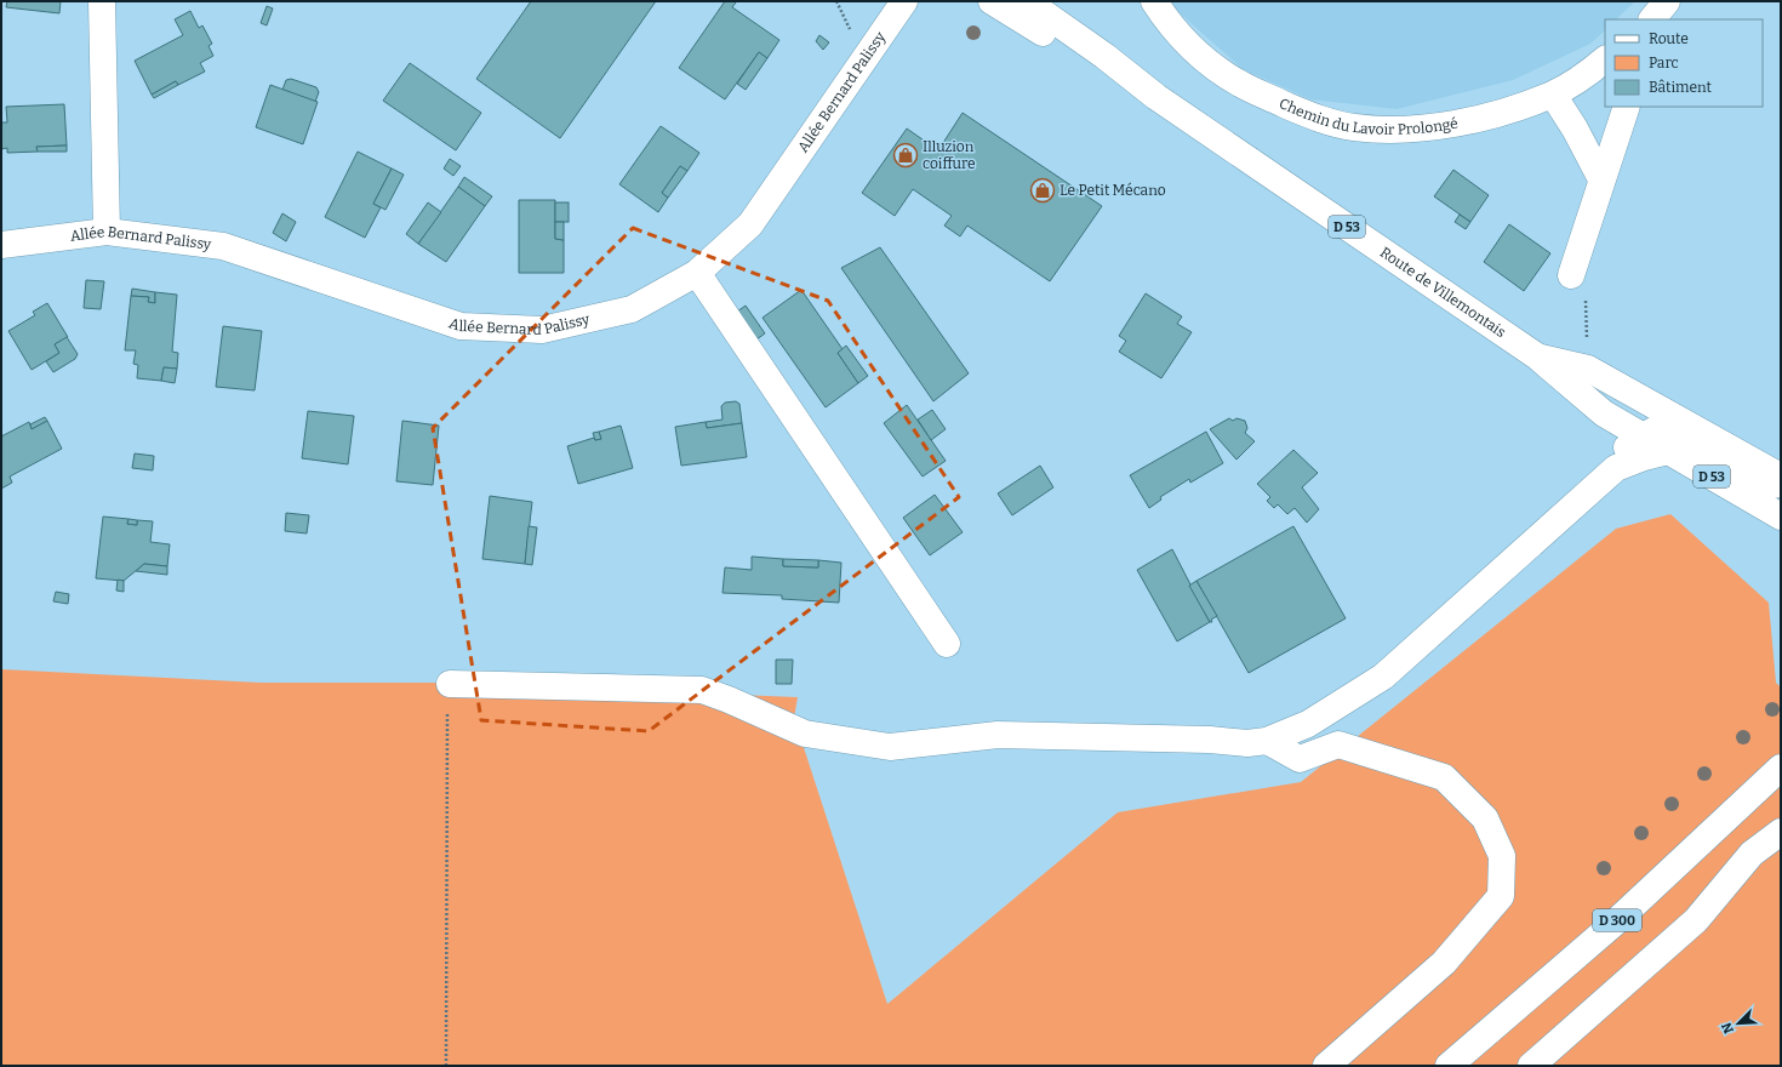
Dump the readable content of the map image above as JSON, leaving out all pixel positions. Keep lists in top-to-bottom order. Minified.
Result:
{"streets":{"street":["Allée Bernard Palissy","Chemin du Lavoir Prolongé","D 53","Route de Villemontais","D 300"]},"crossings":[["D 53","Route de Villemontais"]],"places":{"shop":["Illuzion coiffure","Le Petit Mécano"]},"legend":["Route","Parc","Bâtiment"],"north":"bottom left"}
